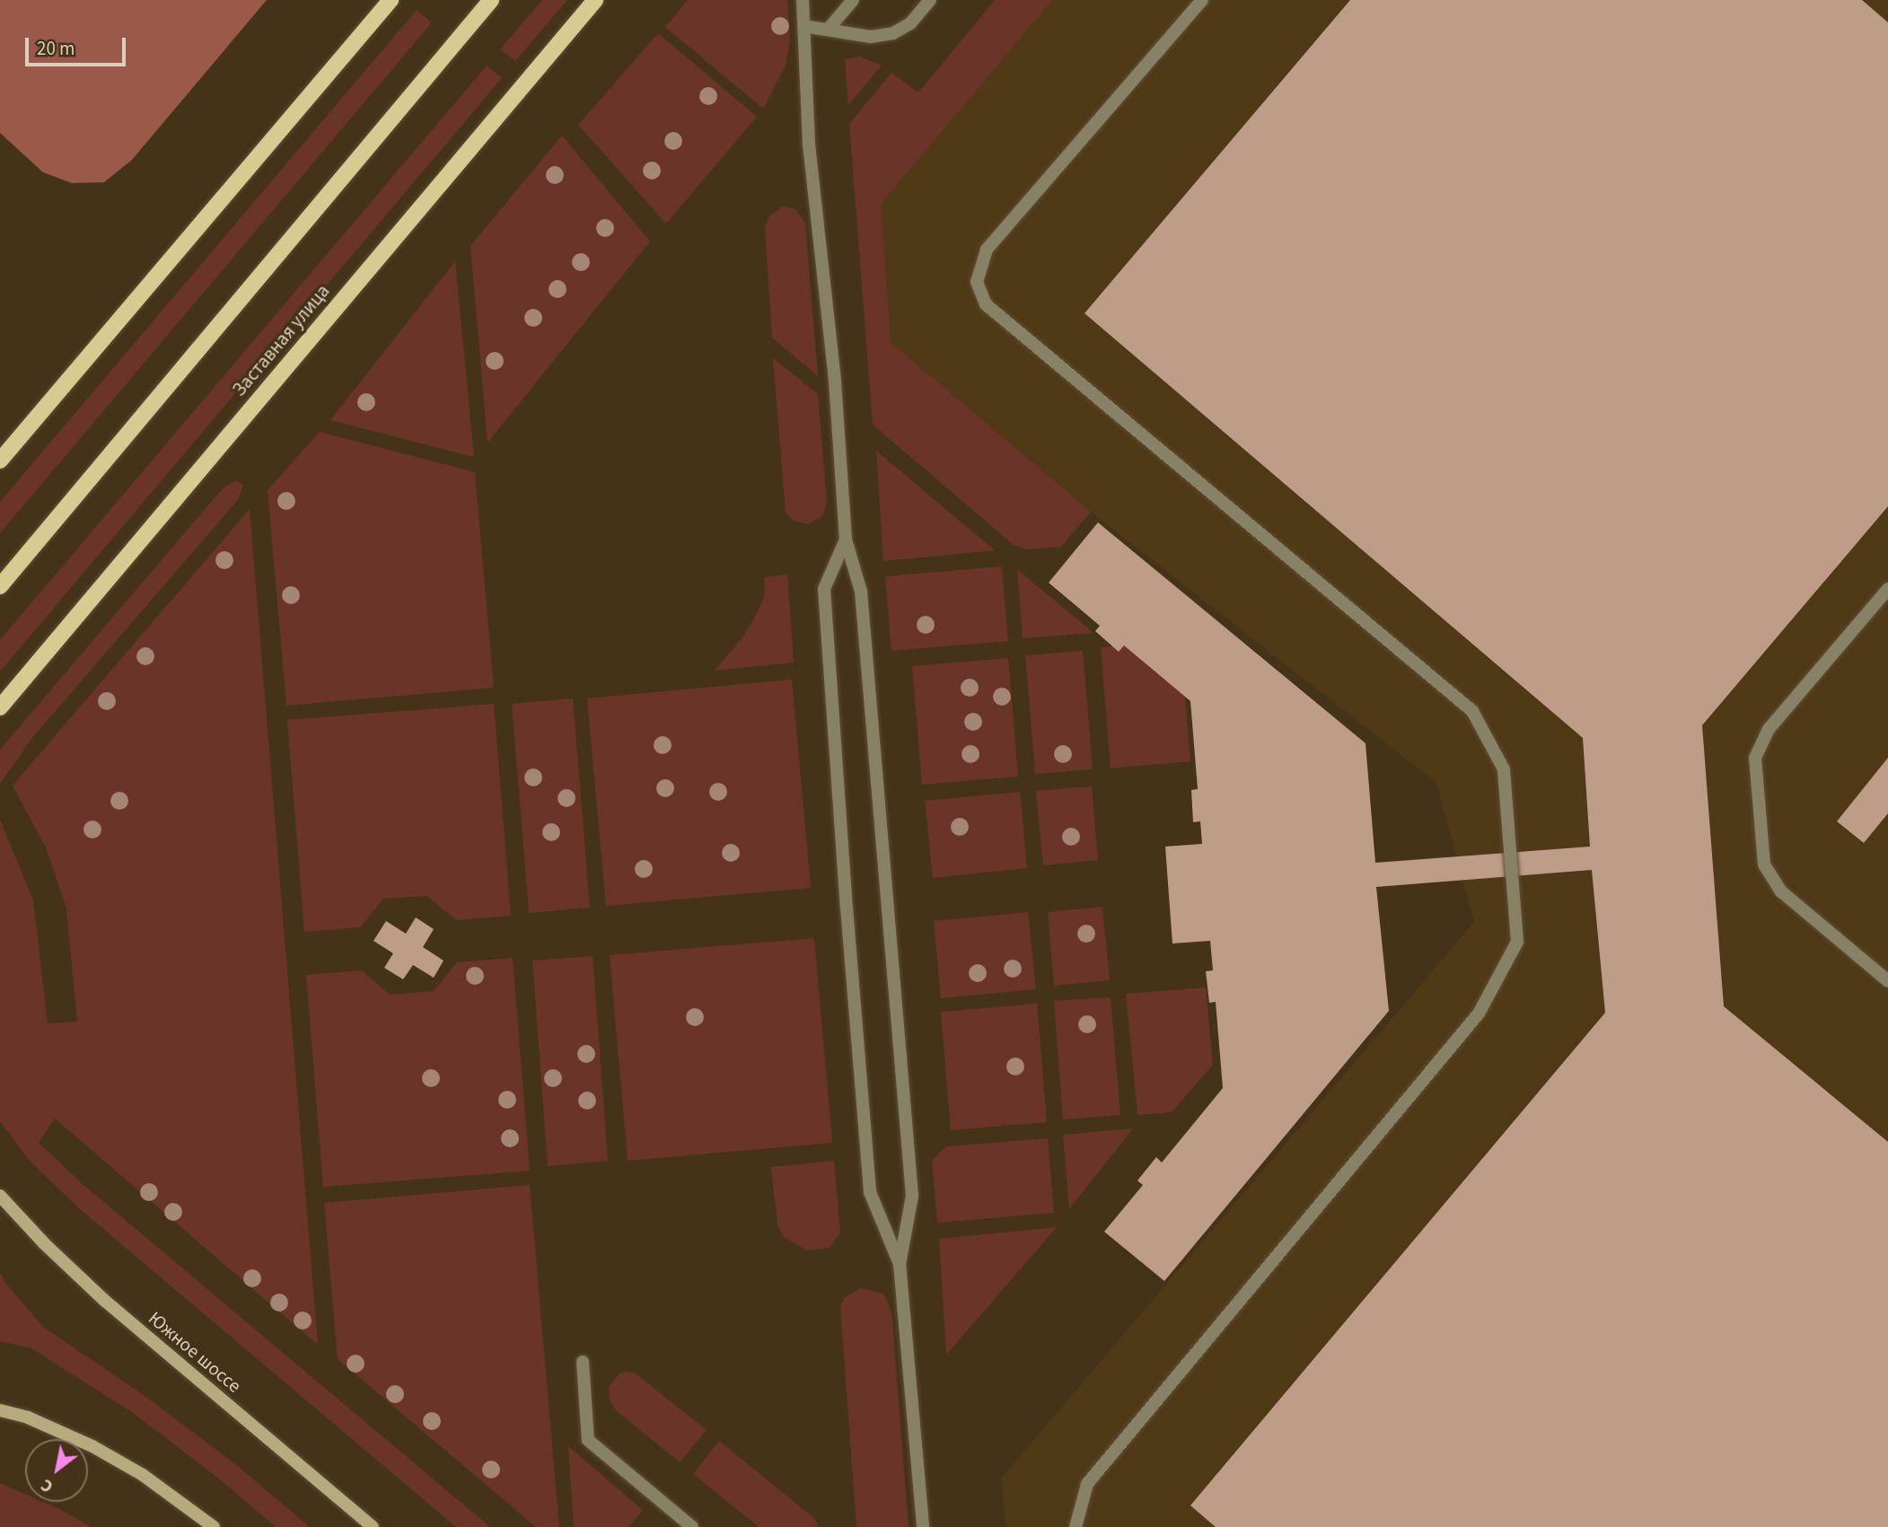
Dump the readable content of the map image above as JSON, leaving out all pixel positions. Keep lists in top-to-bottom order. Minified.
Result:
{"streets":{"main road":["Заставная улица","Южное шоссе"]},"scale_bar":"20 m","north":"bottom left"}
